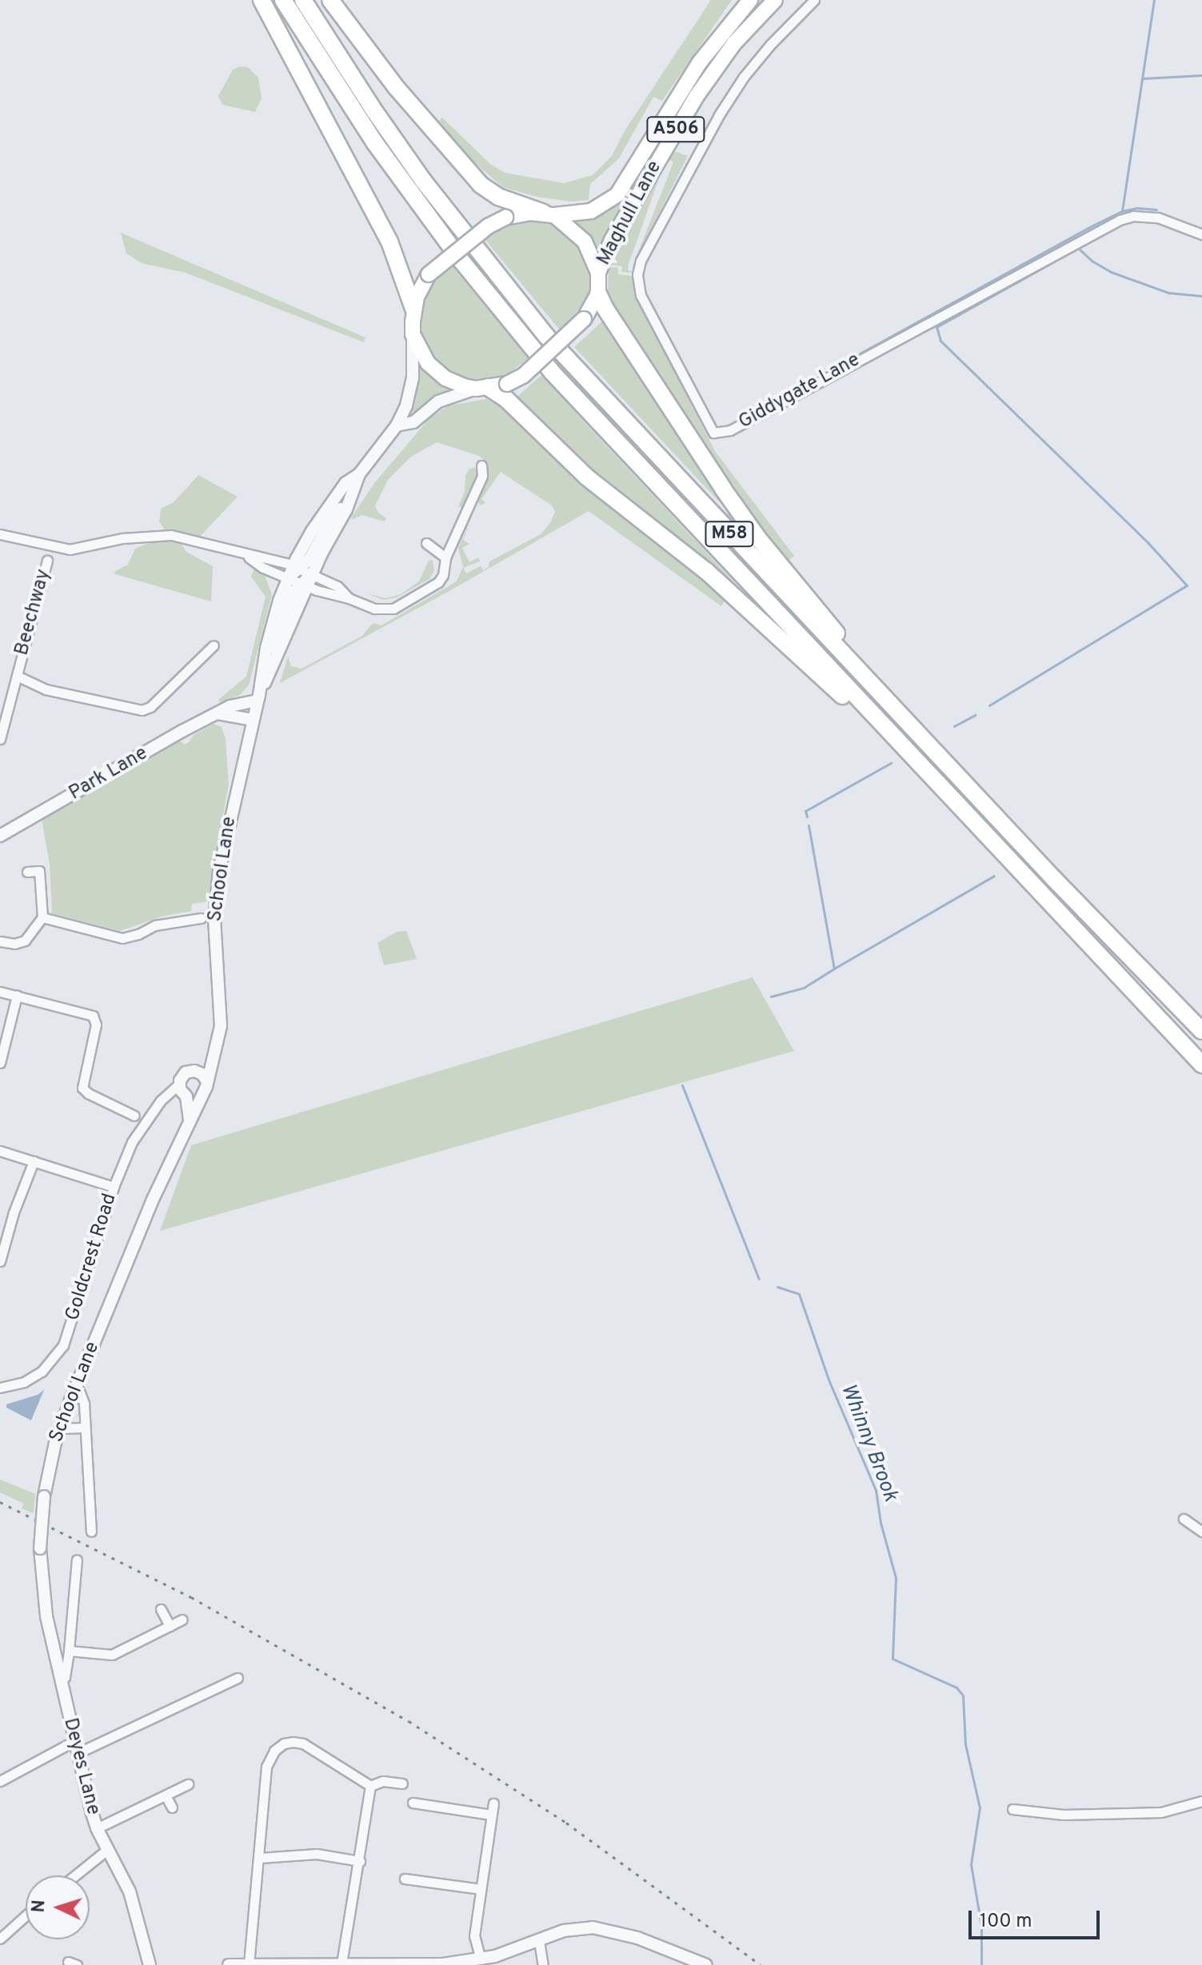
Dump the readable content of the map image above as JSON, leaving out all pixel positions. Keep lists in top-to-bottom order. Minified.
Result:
{"streets":{"highway":["M58"],"main road":["A506","Maghull Lane"],"street":["Giddygate Lane","Beechway","Park Lane","School Lane","Goldcrest Road","Deyes Lane"]},"crossings":[["A506","Maghull Lane"],["A506","M58"],["Maghull Lane","M58"],["Park Lane","School Lane"],["School Lane","Goldcrest Road"],["School Lane","Deyes Lane"]],"water":["Whinny Brook"],"scale_bar":"100 m","north":"left"}
